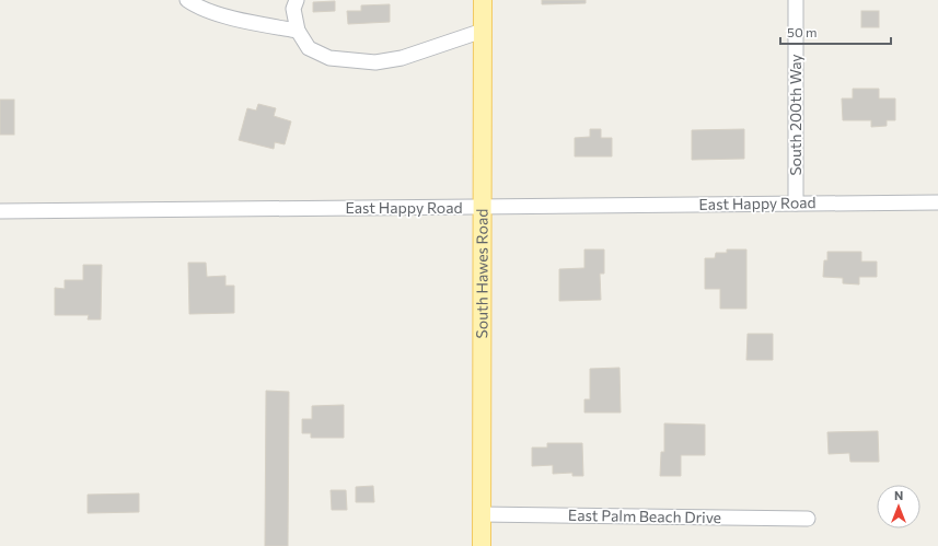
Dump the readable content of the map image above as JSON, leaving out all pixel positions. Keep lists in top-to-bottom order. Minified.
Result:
{"streets":{"main road":["South Hawes Road"],"street":["South 200th Way","East Happy Road","East Palm Beach Drive"]},"crossings":[["South 200th Way","East Happy Road"],["East Happy Road","South Hawes Road"],["South Hawes Road","East Palm Beach Drive"]],"scale_bar":"50 m","north":"top"}
